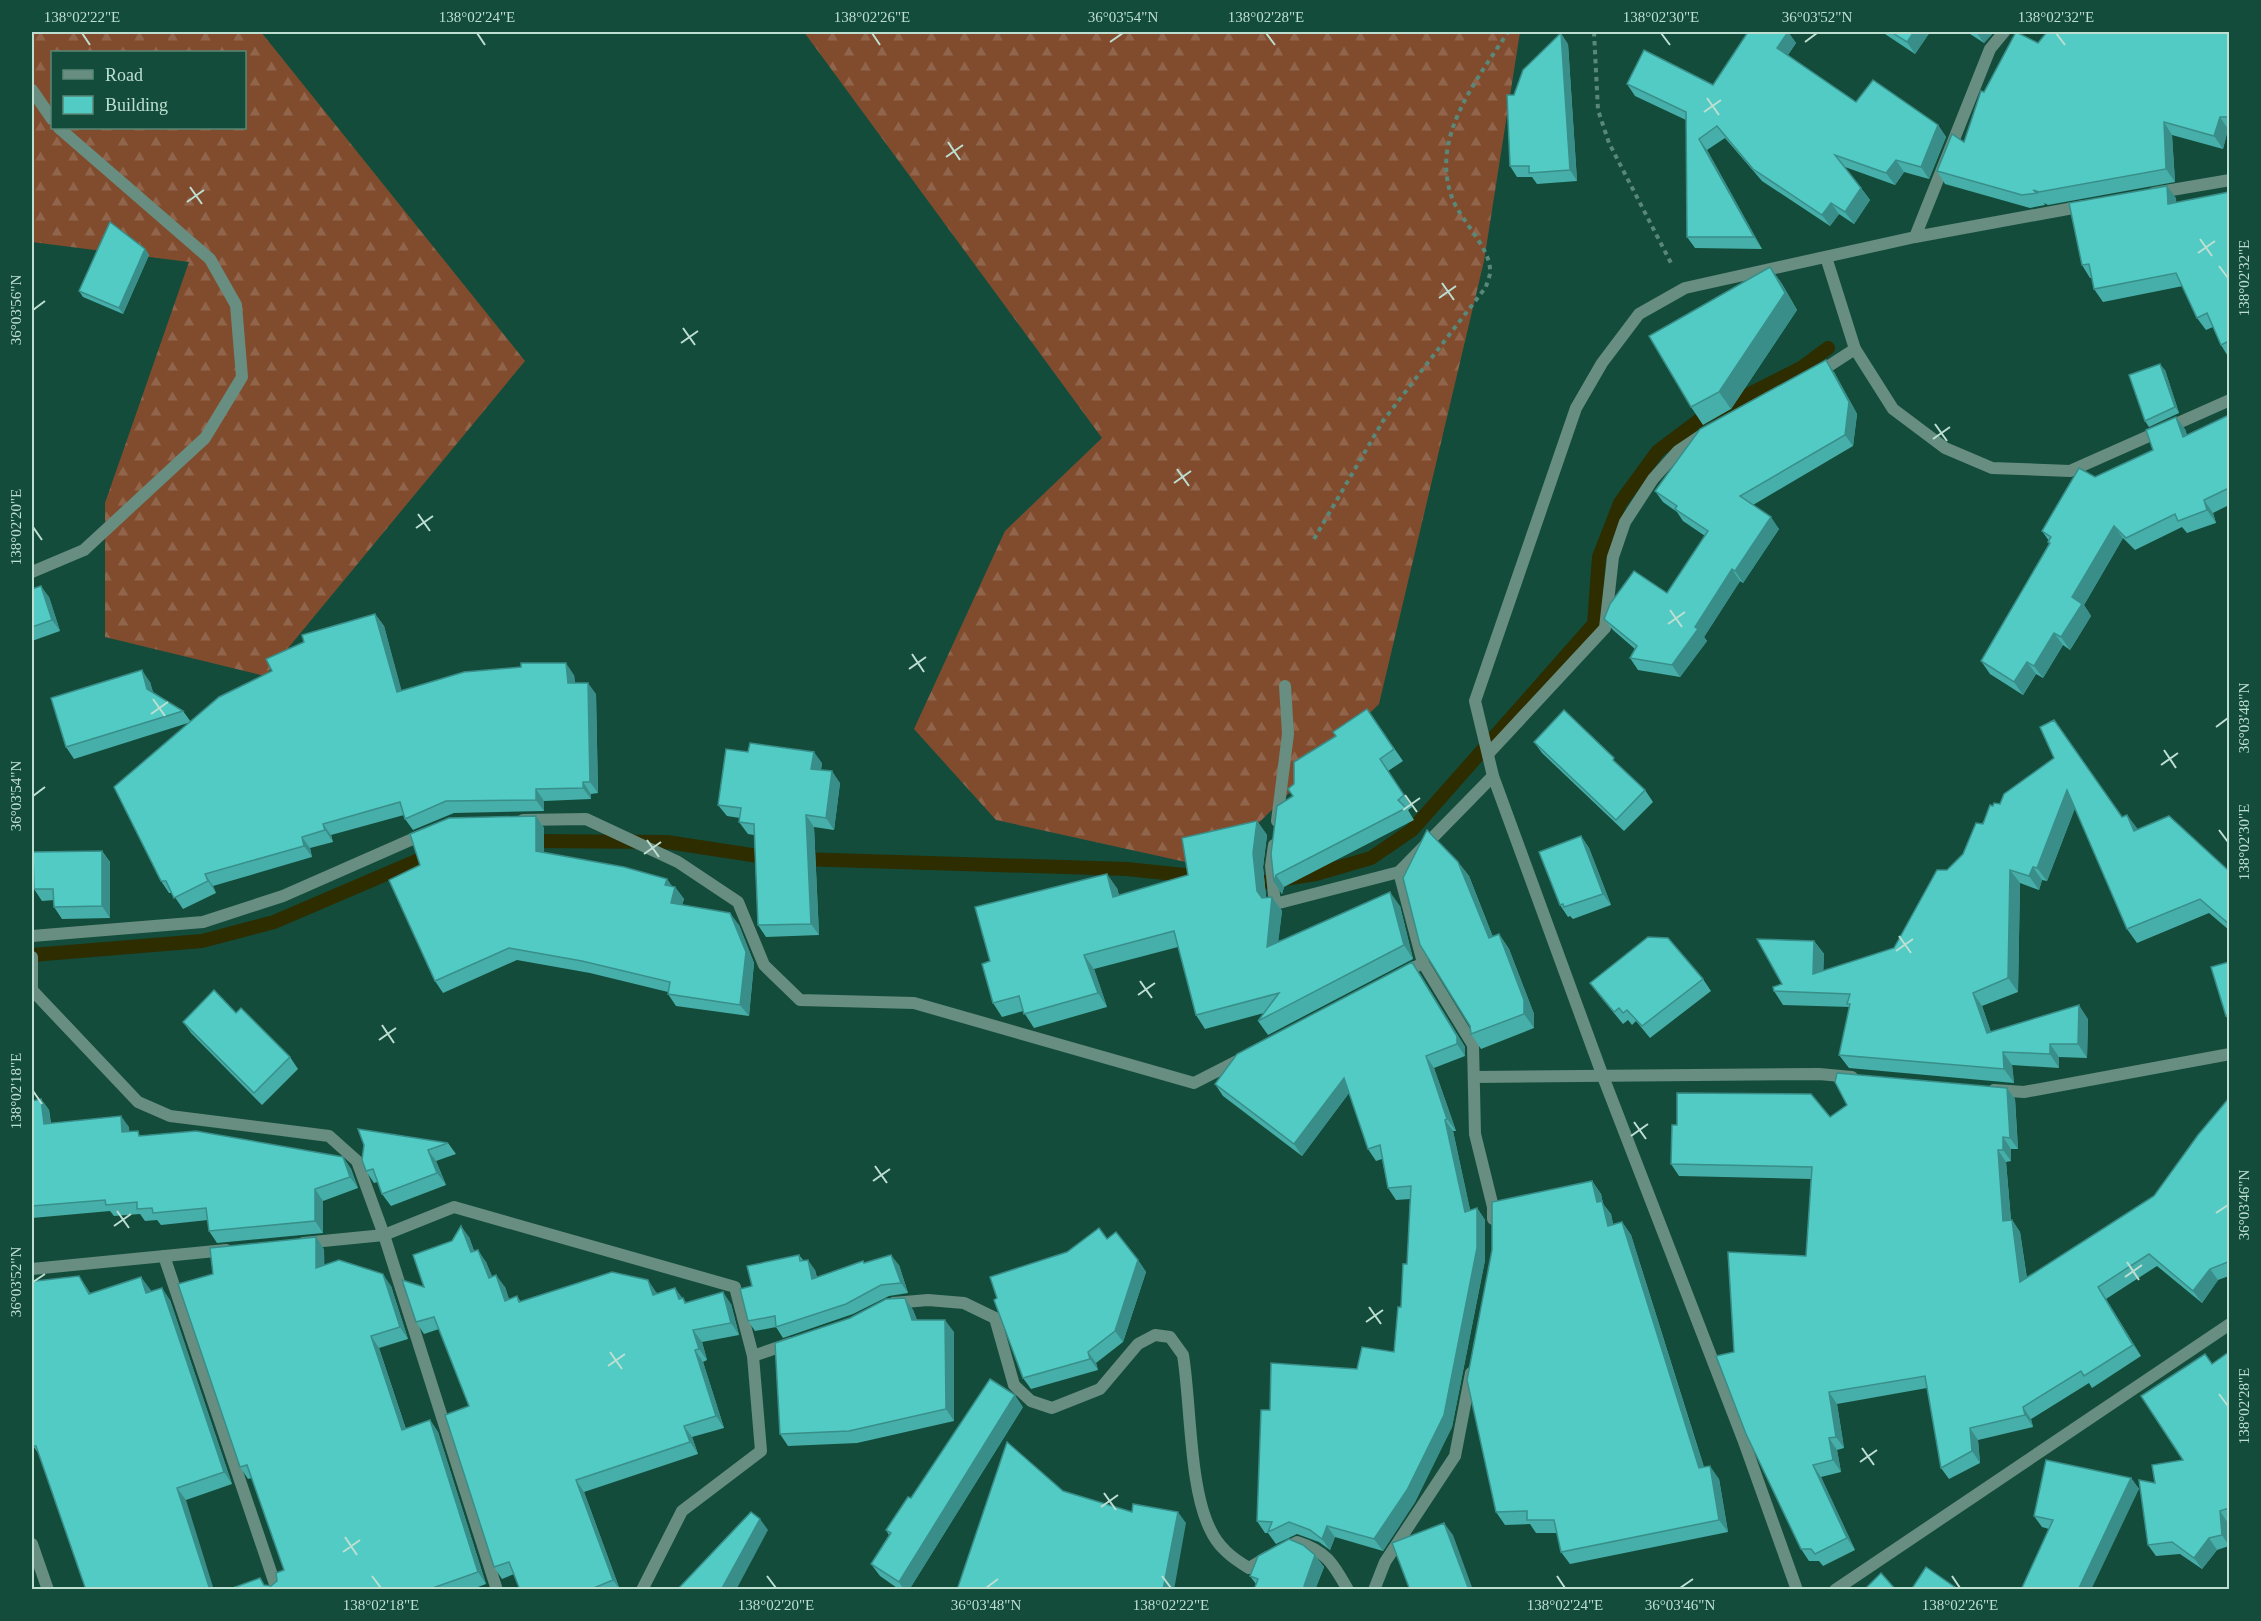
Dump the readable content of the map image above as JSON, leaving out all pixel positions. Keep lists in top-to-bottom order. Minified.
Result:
{"legend":["Road","Building"],"coordinates":["138°02'22\"E","138°02'24\"E","138°02'26\"E","36°03'54\"N","138°02'28\"E","138°02'30\"E","36°03'52\"N","138°02'32\"E","36°03'56\"N","138°02'20\"E","36°03'48\"N","138°02'18\"E","36°03'46\"N"]}
